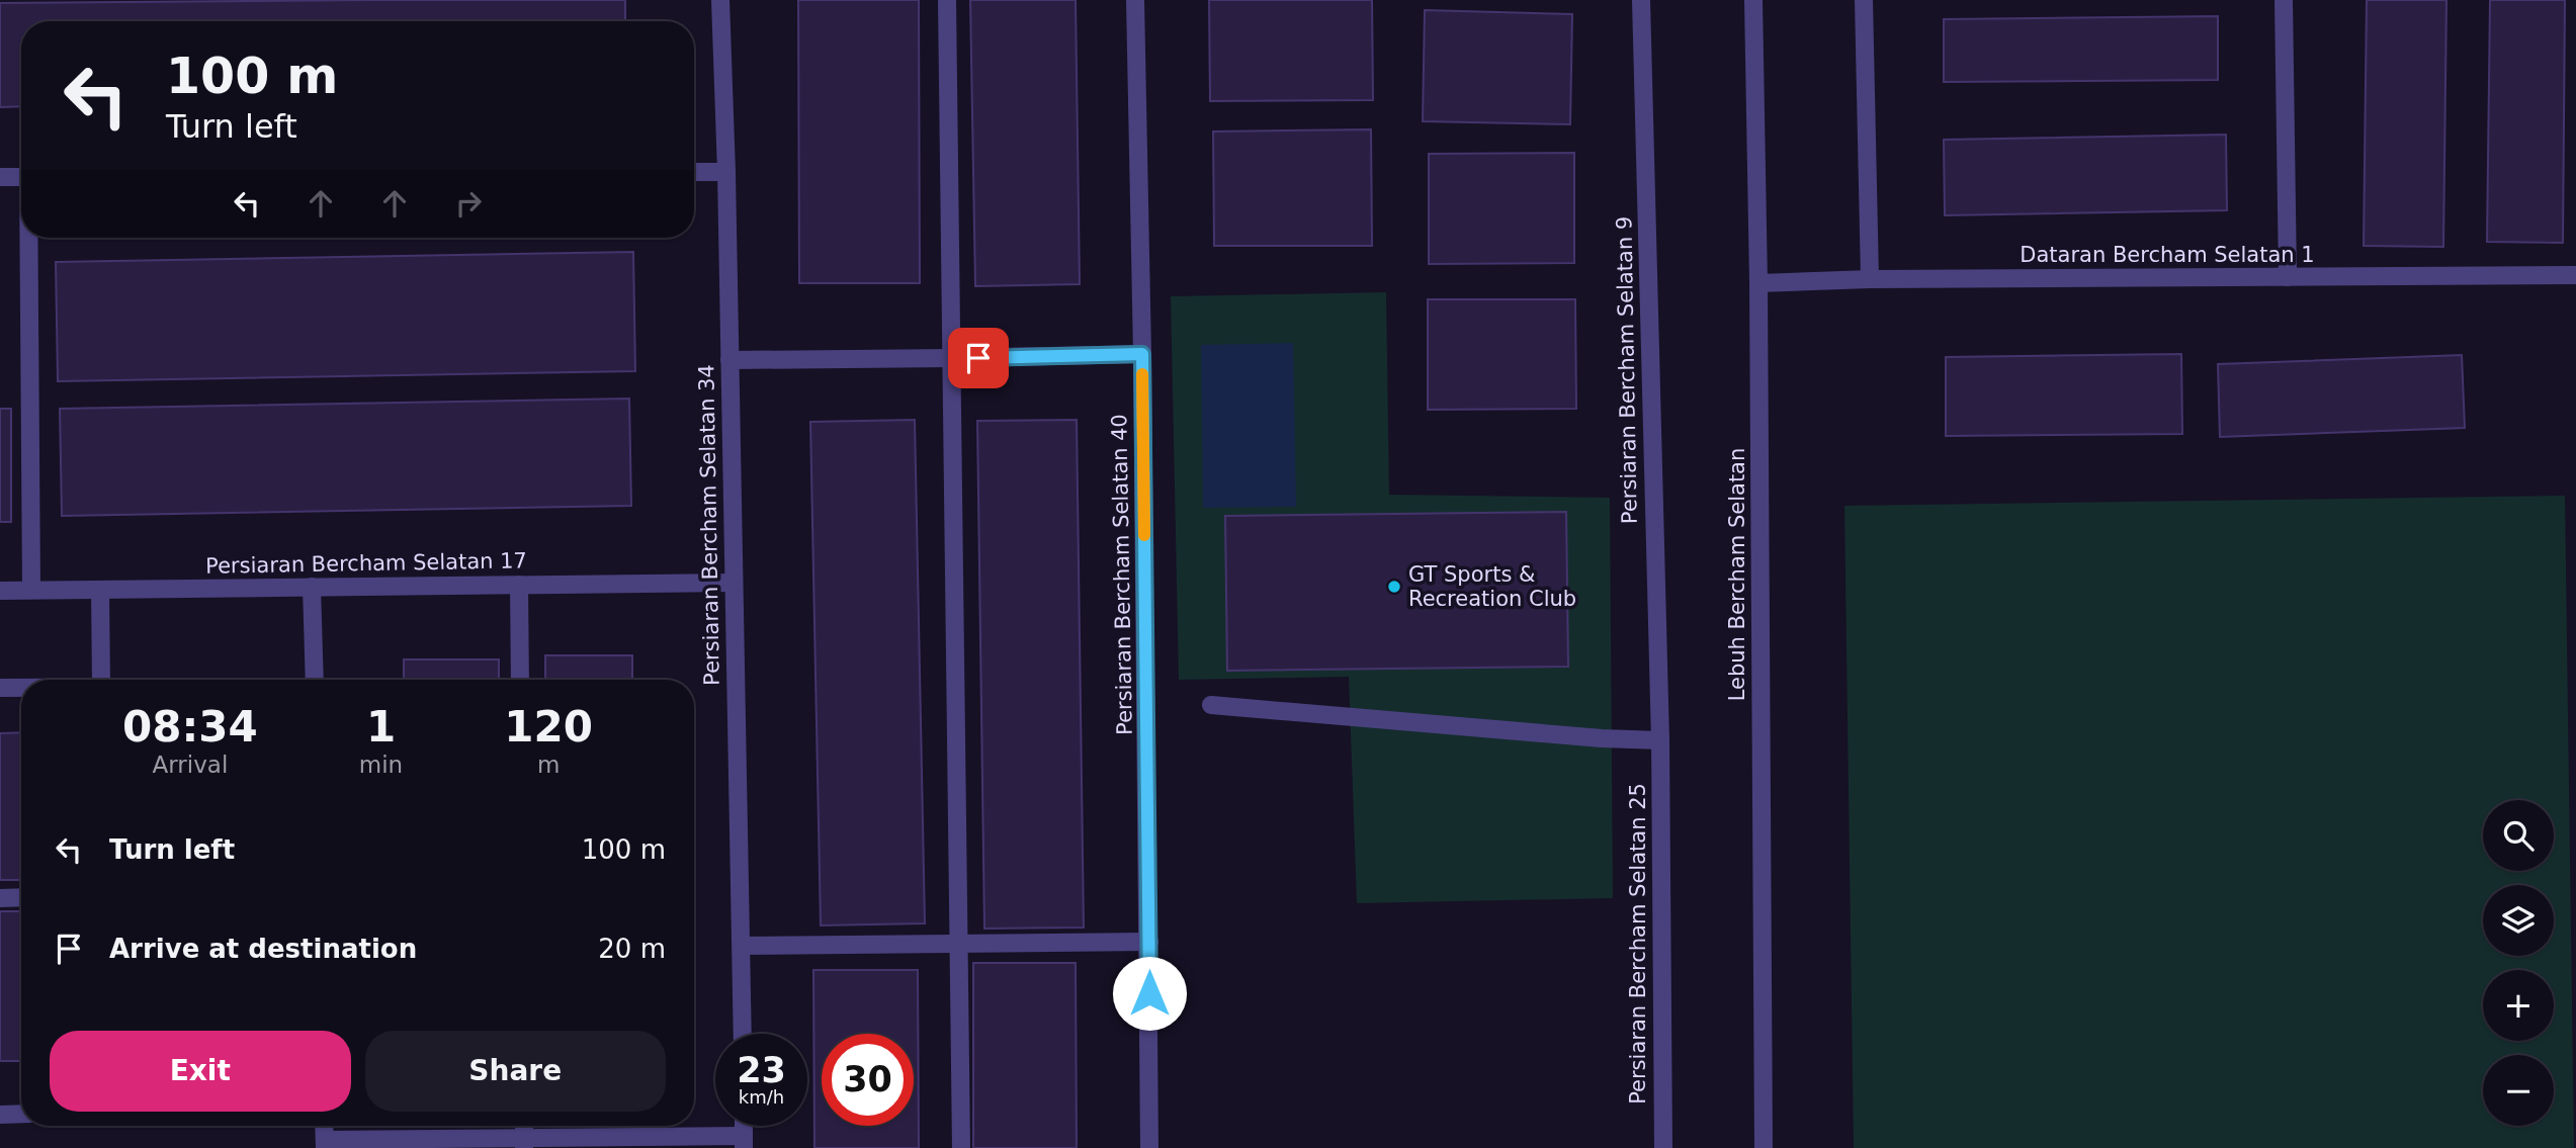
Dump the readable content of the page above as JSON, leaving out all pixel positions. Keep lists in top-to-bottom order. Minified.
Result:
{"streets":{"street":["Dataran Bercham Selatan 1","Persiaran Bercham Selatan 9","Persiaran Bercham Selatan 34","Persiaran Bercham Selatan 17","Persiaran Bercham Selatan 40","Lebuh Bercham Selatan","Persiaran Bercham Selatan 25"]},"crossings":[["Dataran Bercham Selatan 1","Lebuh Bercham Selatan"],["Persiaran Bercham Selatan 9","Persiaran Bercham Selatan 25"],["Persiaran Bercham Selatan 34","Persiaran Bercham Selatan 17"]],"places":["GT Sports & Recreation Club"],"page":{"turn":["100 m","Turn left"],"eta":["08:34","Arrival","1","min","120","m"],"map_buttons":["+","−"],"list":[{"name":"Turn left","value":"100 m"},{"name":"Arrive at destination","value":"20 m"}],"buttons":["Exit","Share"],"speed":"23 km/h","limit":"30"}}
